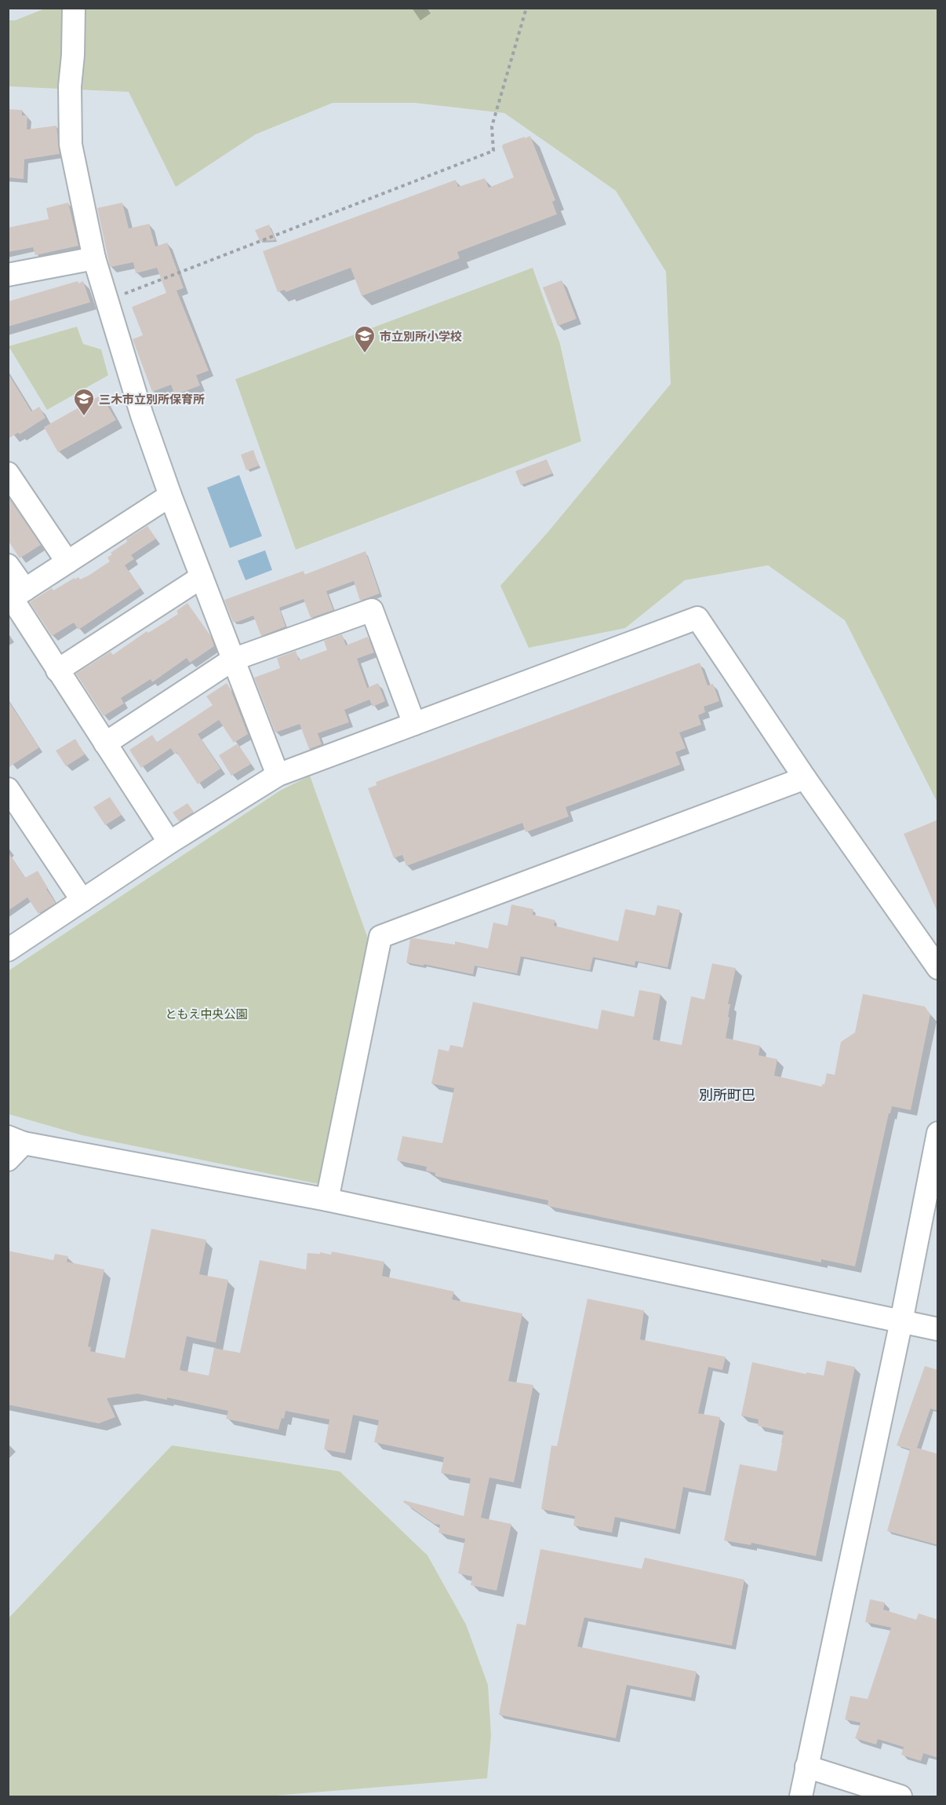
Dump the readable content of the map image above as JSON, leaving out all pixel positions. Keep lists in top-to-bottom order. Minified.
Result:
{"districts":["別所町巴"],"parks":["ともえ中央公園"],"places":{"school or university":["市立別所小学校","三木市立別所保育所"]}}
